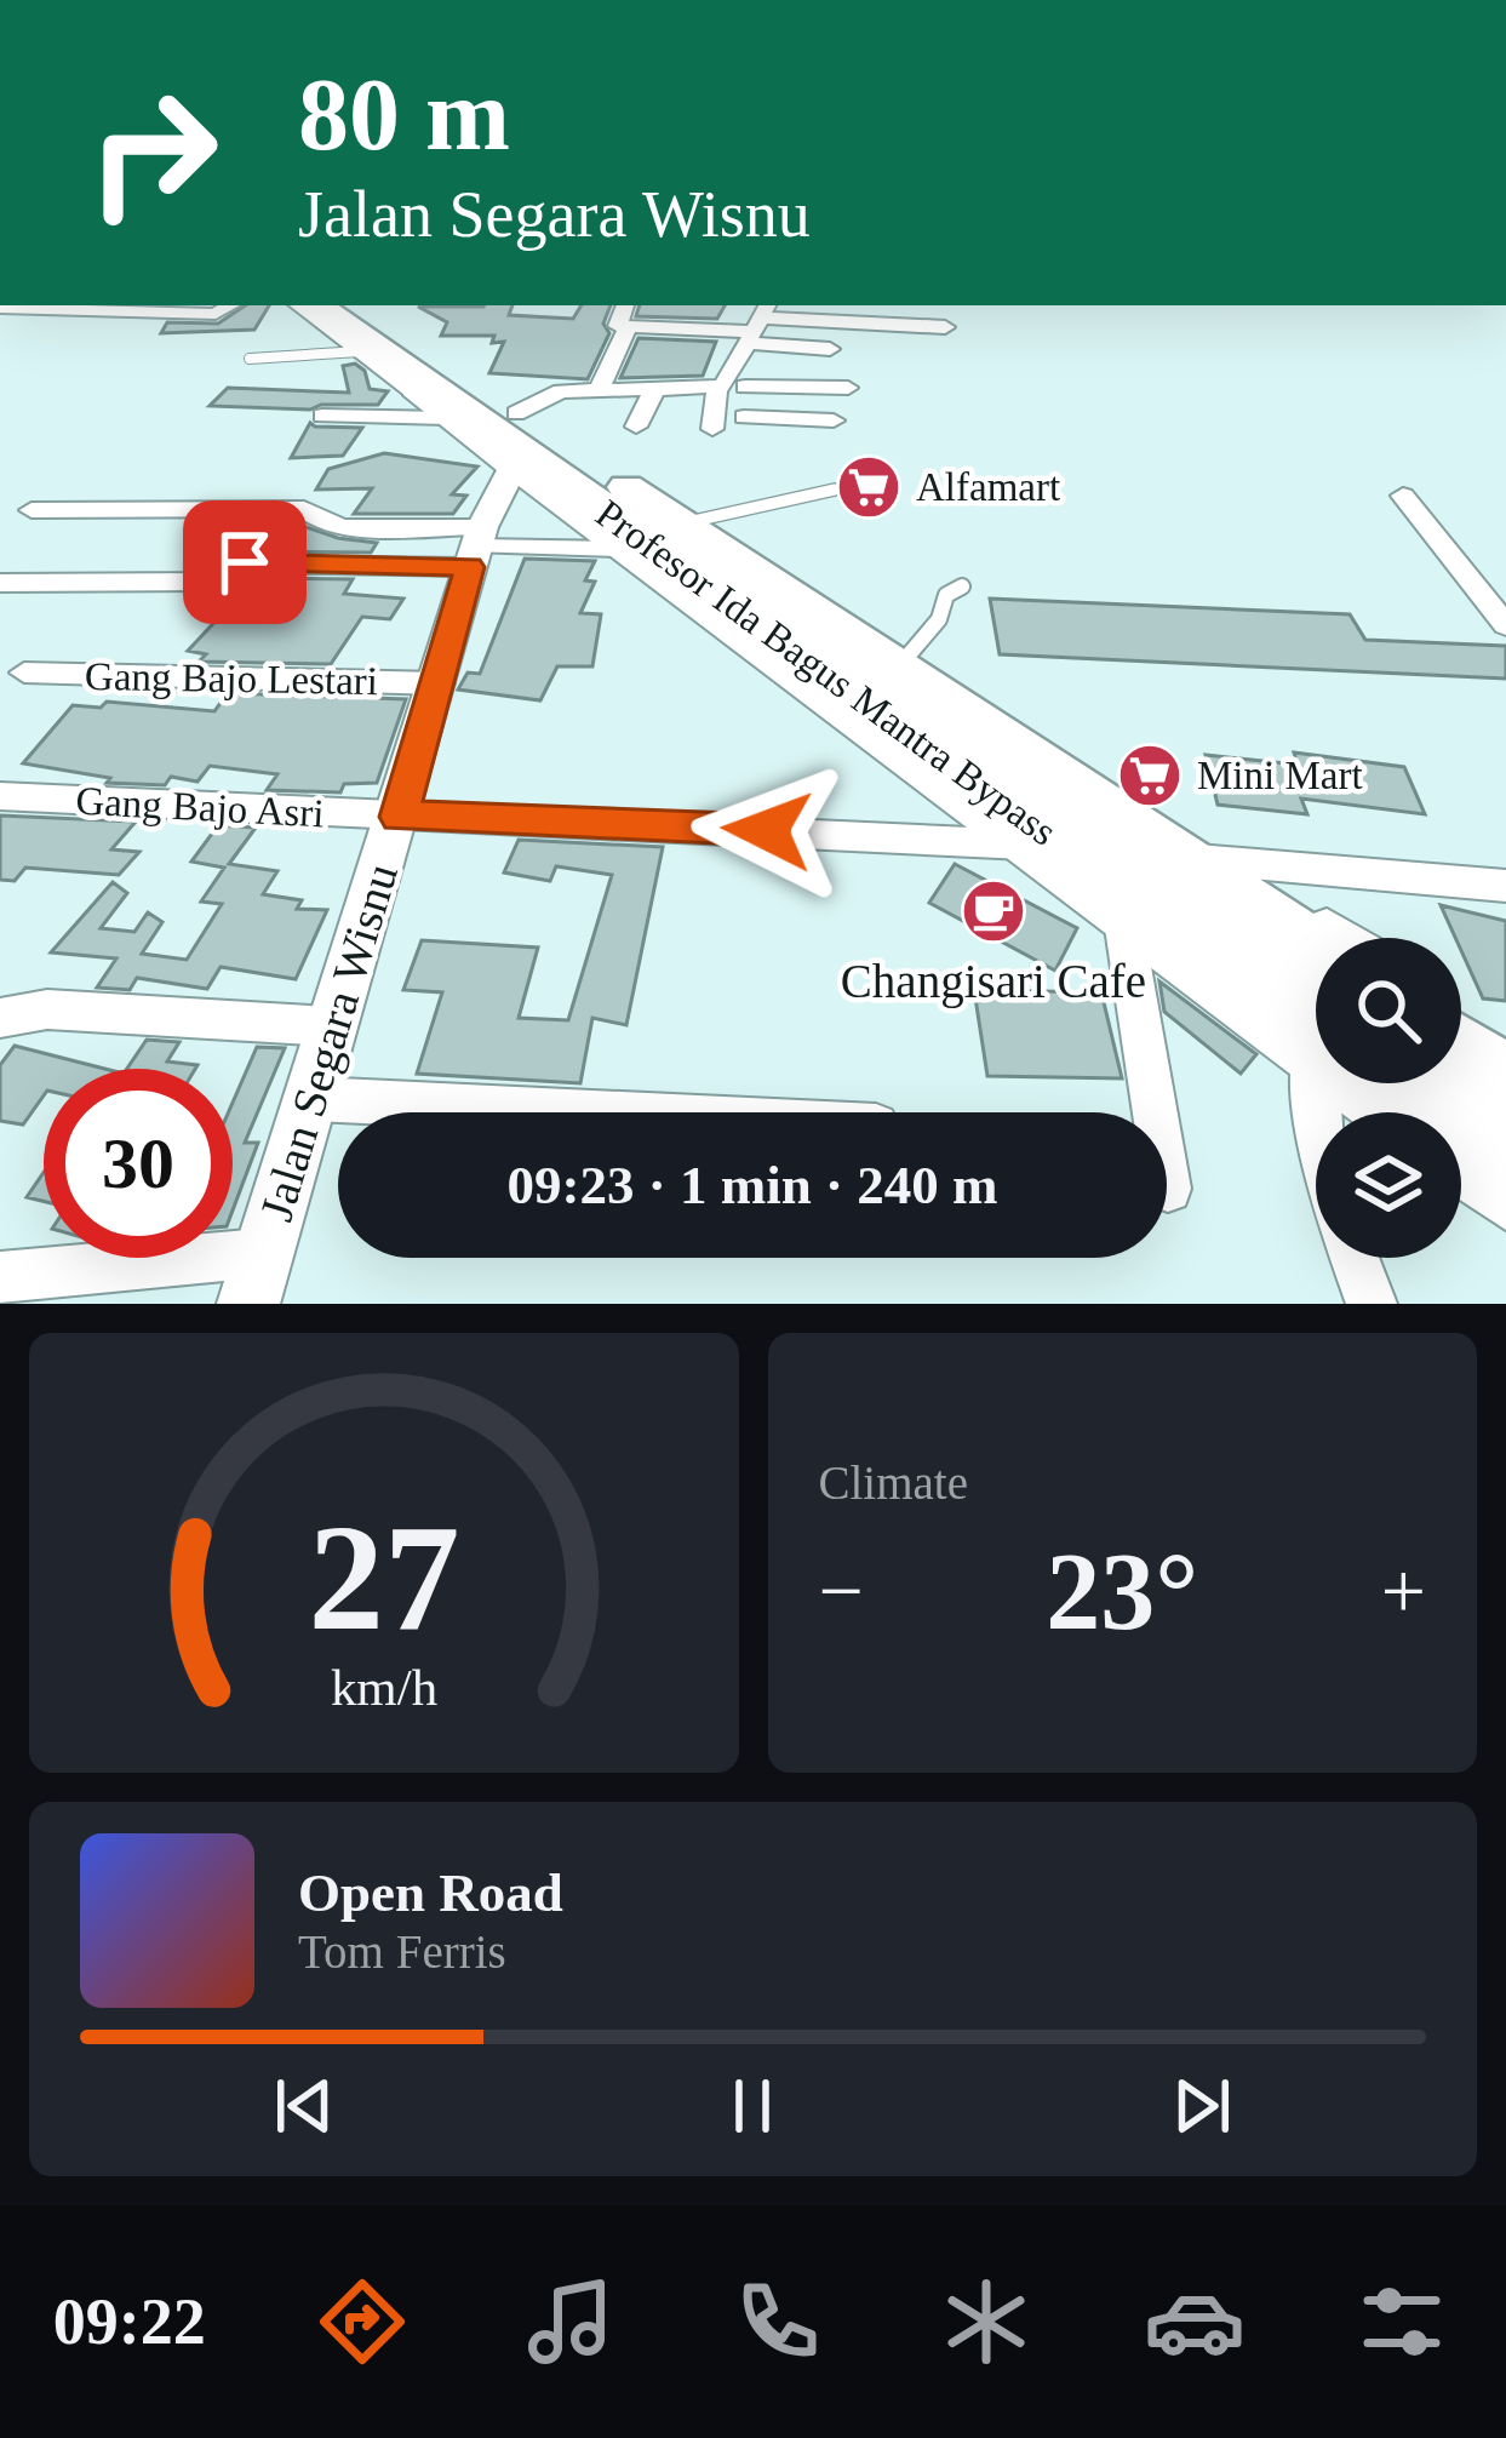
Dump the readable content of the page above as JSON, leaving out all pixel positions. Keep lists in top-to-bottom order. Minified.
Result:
{"streets":{"highway":["Profesor Ida Bagus Mantra Bypass"],"street":["Gang Bajo Lestari","Gang Bajo Asri","Jalan Segara Wisnu"]},"crossings":[["Profesor Ida Bagus Mantra Bypass","Gang Bajo Asri"],["Profesor Ida Bagus Mantra Bypass","Jalan Segara Wisnu"],["Gang Bajo Lestari","Jalan Segara Wisnu"],["Gang Bajo Asri","Jalan Segara Wisnu"]],"places":{"supermarket":["Alfamart","Mini Mart"],"cafe":["Changisari Cafe"]},"page":{"turn":["80 m","Jalan Segara Wisnu"],"limit":"30","trip":"09:23 · 1 min · 240 m","tile":"Climate","heat":["−","23°","+"],"song":["Open Road","Tom Ferris"],"tabs":"09:22","gauge":["27","km/h"]}}
